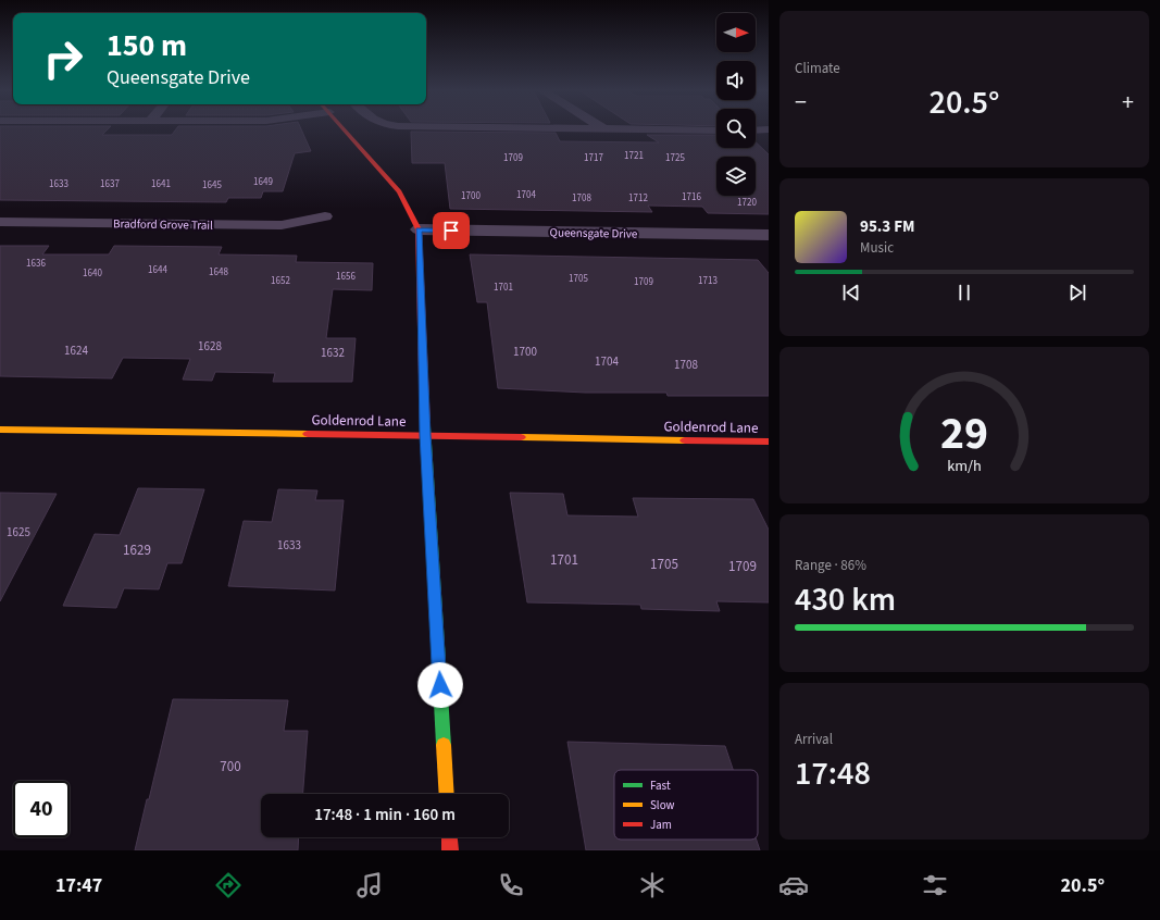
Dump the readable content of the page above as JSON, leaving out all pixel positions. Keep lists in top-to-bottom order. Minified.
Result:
{"streets":{"street":["Bradford Grove Trail","Queensgate Drive","Goldenrod Lane"]},"house_numbers":["1721","1709","1717","1725","1649","1633","1637","1641","1645","1704","1700","1716","1708","1712","1720","1636","1644","1648","1640","1656","1705","1652","1713","1709","1701","1628","1624","1700","1632","1704","1708","1625","1633","1629","1701","1705","1709","700"],"legend":["Fast","Slow","Jam"],"north":"right","page":{"tile":["Climate",["Range · 86%","430 km"],["Arrival","17:48"]],"turn":["150 m","Queensgate Drive"],"heat":["−","20.5°","+"],"song":["95.3 FM","Music"],"limit":"40","trip":"17:48 · 1 min · 160 m","tabs":["17:47","20.5°"],"gauge":["29","km/h"]}}
